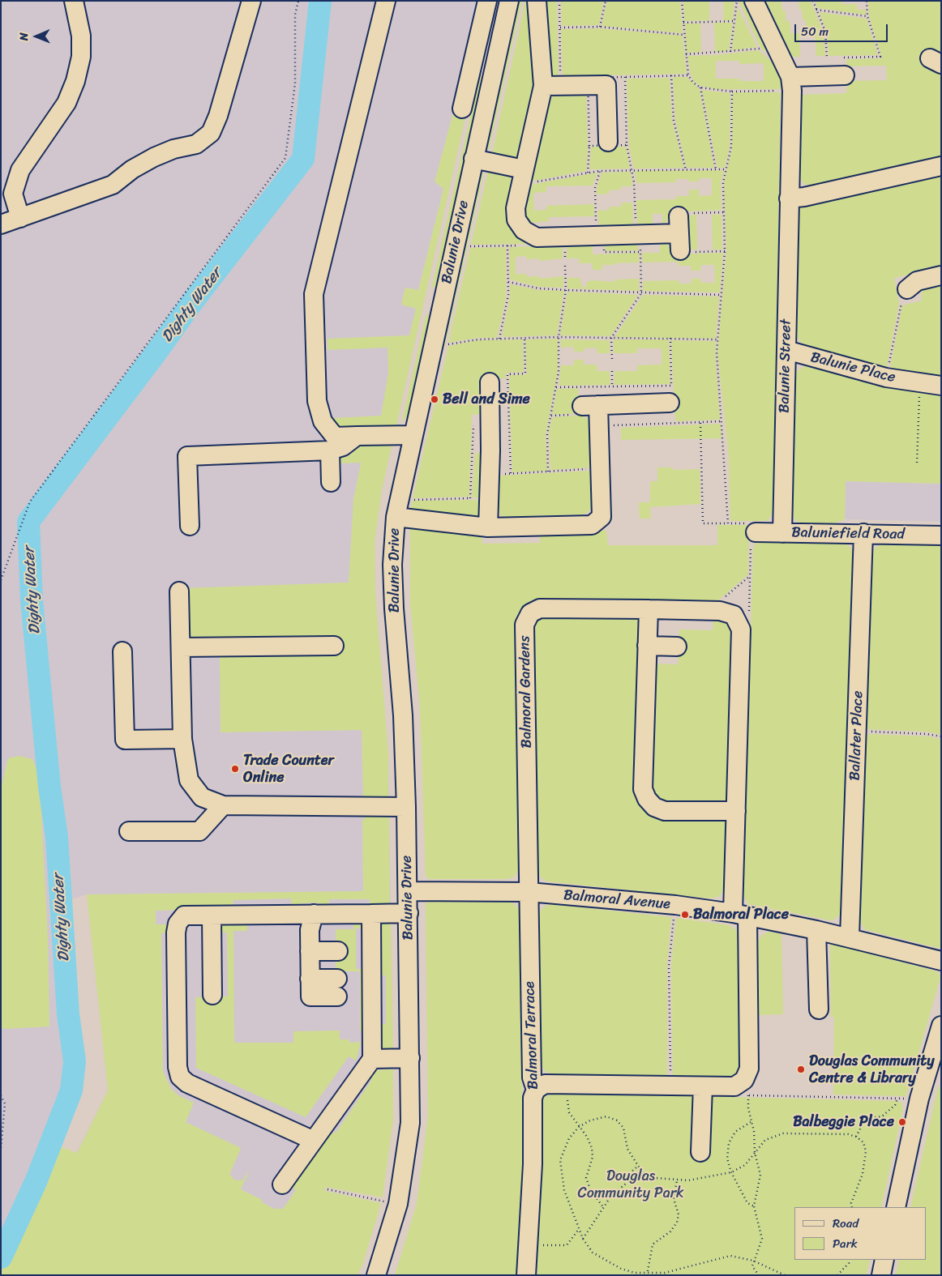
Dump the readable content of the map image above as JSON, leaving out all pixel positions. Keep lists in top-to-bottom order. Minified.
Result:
{"streets":{"street":["Balunie Drive","Balunie Street","Balunie Place","Baluniefield Road","Balmoral Gardens","Ballater Place","Balmoral Avenue","Balmoral Terrace"]},"crossings":[["Balunie Drive","Balmoral Avenue"],["Balunie Street","Balunie Place"],["Balunie Street","Baluniefield Road"],["Baluniefield Road","Ballater Place"],["Balmoral Gardens","Balmoral Avenue"],["Balmoral Gardens","Balmoral Terrace"],["Ballater Place","Balmoral Avenue"],["Balmoral Avenue","Balmoral Terrace"]],"water":["Dighty Water"],"parks":["Douglas Community Park"],"places":["Bell and Sime","Trade Counter Online","Balmoral Place","Douglas Community Centre & Library","Balbeggie Place"],"legend":["Road","Park"],"scale_bar":"50 m","north":"left"}
